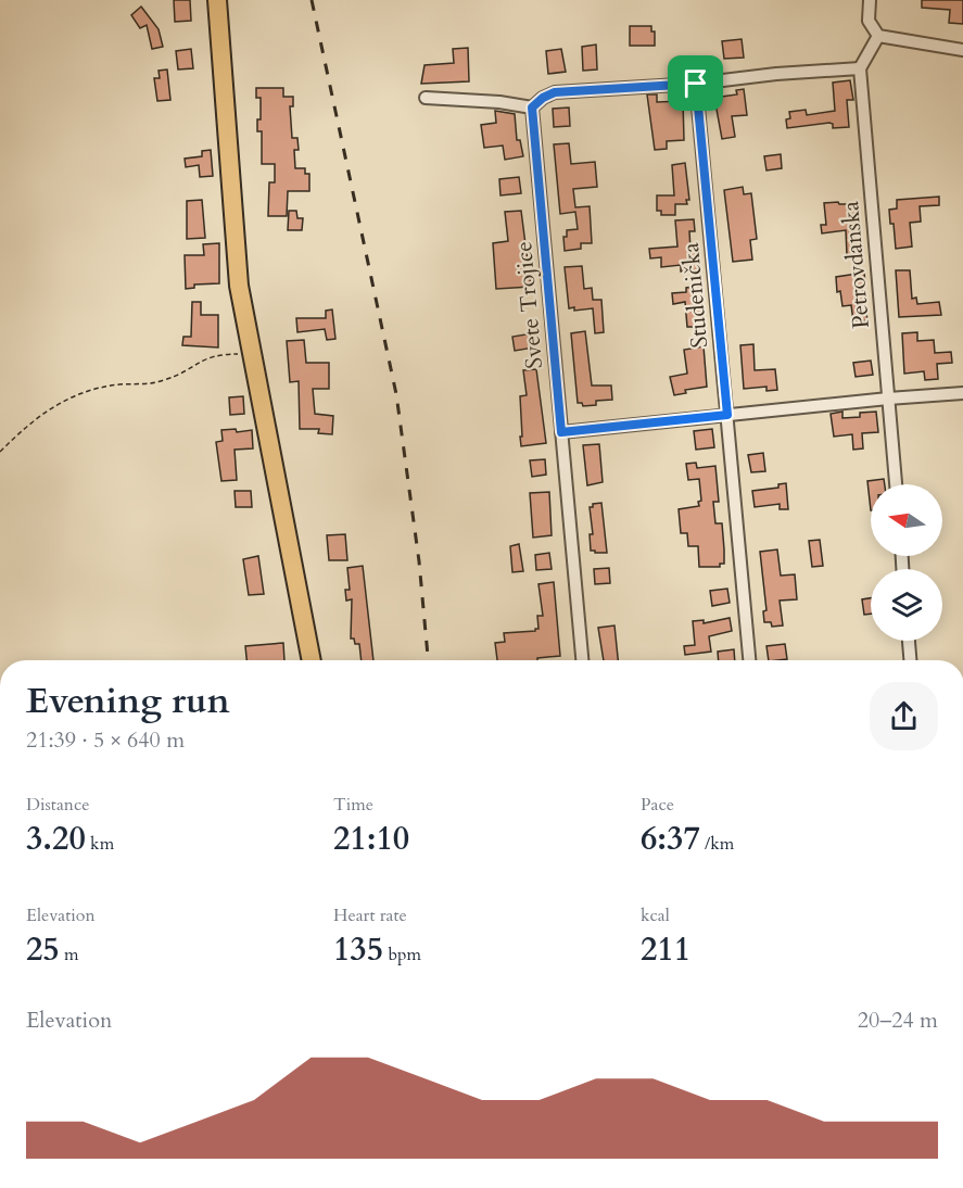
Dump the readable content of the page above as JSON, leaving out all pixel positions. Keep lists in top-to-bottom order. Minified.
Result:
{"streets":{"street":["Petrovdanska","Studenička","Svete Trojice"]},"north":"left","page":{"heading":["Evening run","21:39 · 5 × 640 m"],"stats":[["Distance","3.20 km"],["Time","21:10"],["Pace","6:37 /km"],["Elevation","25 m"],["Heart rate","135 bpm"],["kcal","211"]],"chart":["Elevation","20–24 m"]}}
